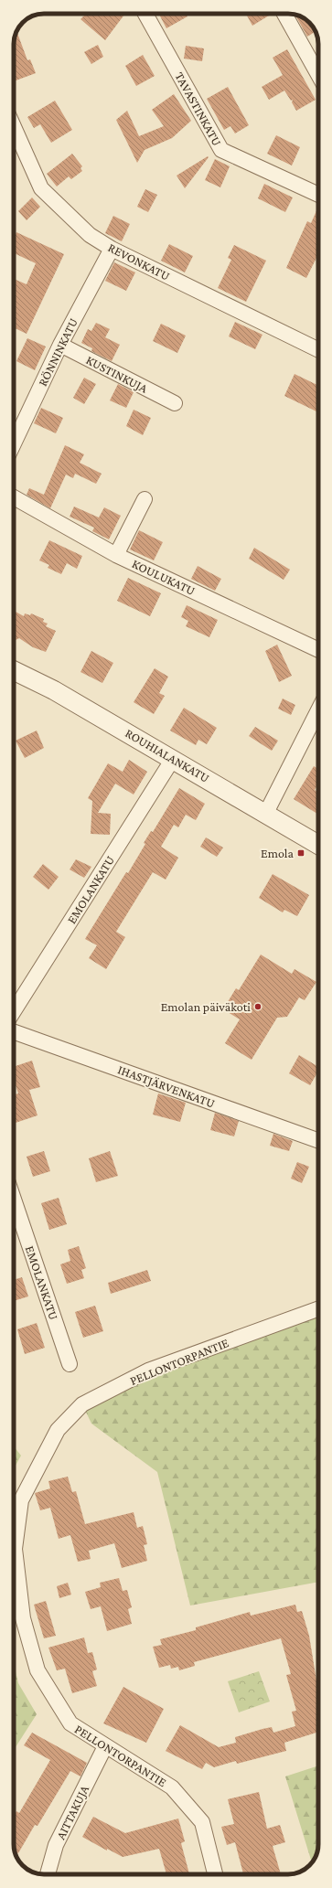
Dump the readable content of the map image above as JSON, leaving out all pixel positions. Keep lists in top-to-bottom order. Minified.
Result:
{"streets":{"street":["TAVASTINKATU","REVONKATU","RÖNNINKATU","KUSTINKUJA","KOULUKATU","ROUHIALANKATU","EMOLANKATU","IHASTJÄRVENKATU","PELLONTORPANTIE","AITTAKUJA"]},"crossings":[["REVONKATU","RÖNNINKATU"],["RÖNNINKATU","KUSTINKUJA"],["ROUHIALANKATU","EMOLANKATU"],["PELLONTORPANTIE","AITTAKUJA"]],"places":{"transit":["Emola"],"other":["Emolan päiväkoti"]}}
